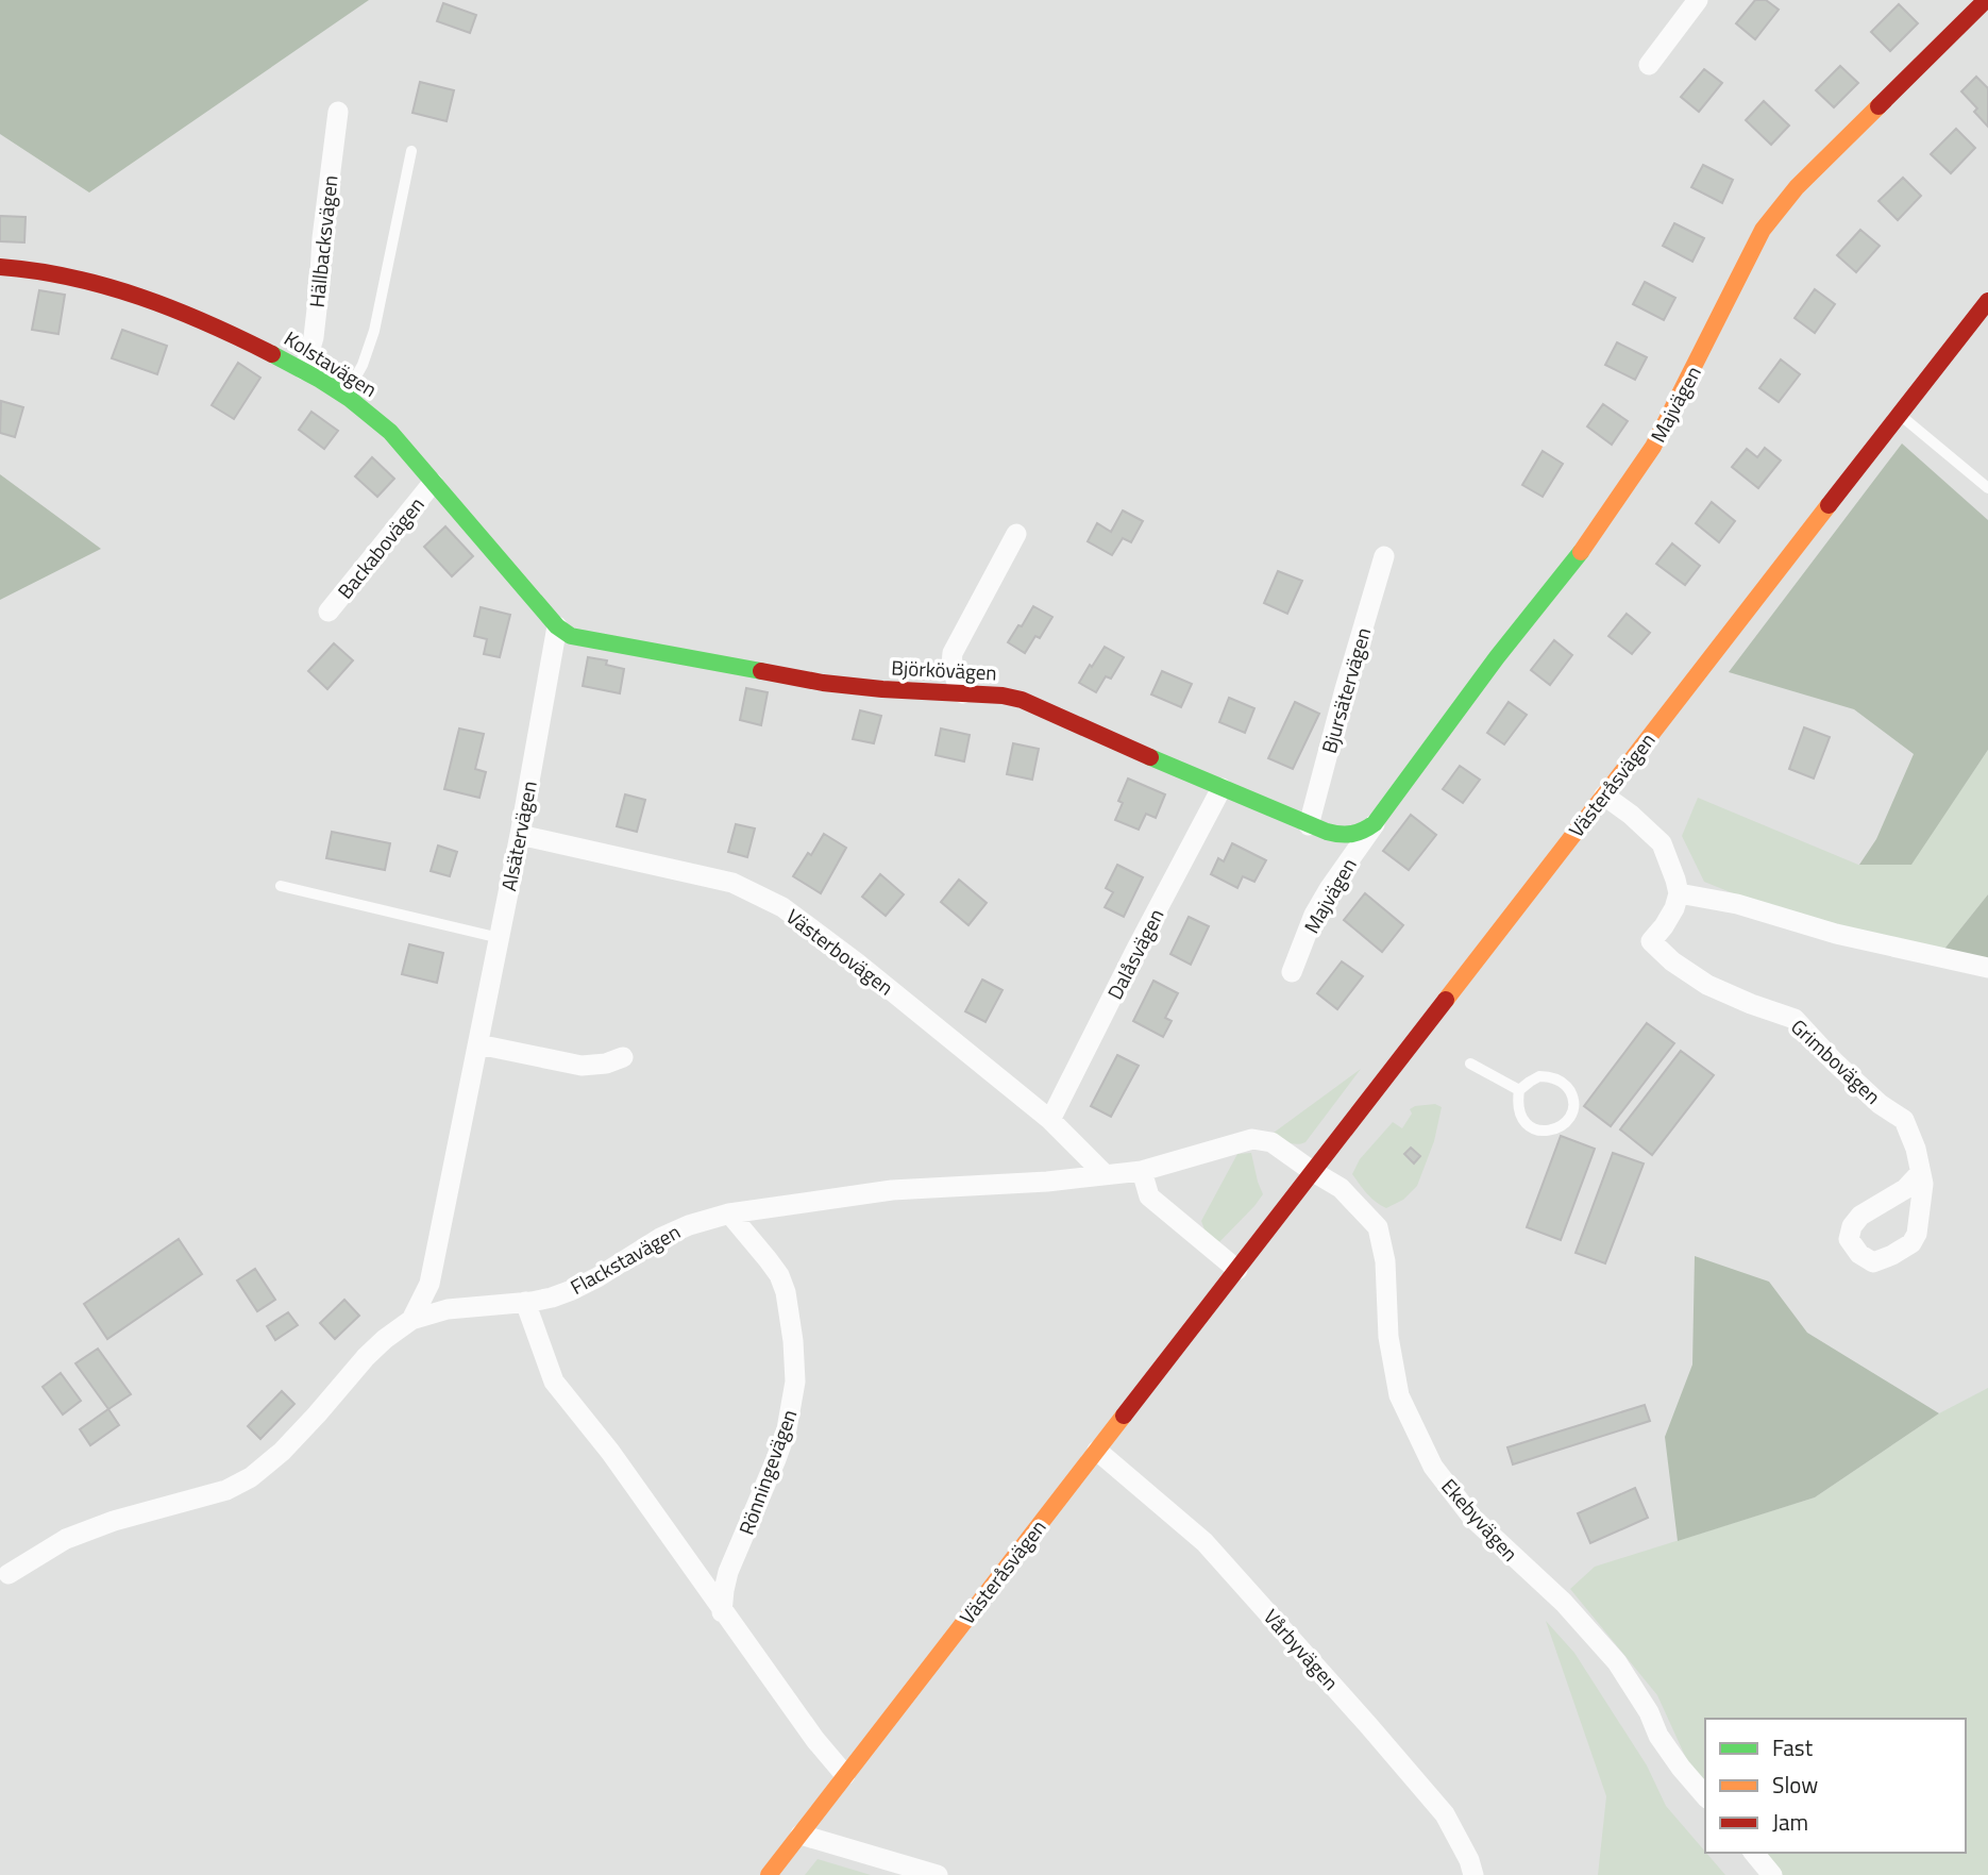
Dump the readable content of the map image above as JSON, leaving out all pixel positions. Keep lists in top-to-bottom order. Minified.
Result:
{"streets":{"street":["Hällbacksvägen","Kolstavägen","Majvägen","Backabovägen","Björkövägen","Bjursätervägen","Västeråsvägen","Alsätervägen","Västerbovägen","Dalåsvägen","Grimbovägen","Flackstavägen","Rönningevägen","Ekebyvägen","Vårbyvägen"]},"crossings":[["Hällbacksvägen","Kolstavägen"],["Kolstavägen","Backabovägen"],["Kolstavägen","Björkövägen"],["Kolstavägen","Alsätervägen"],["Majvägen","Björkövägen"],["Majvägen","Bjursätervägen"],["Björkövägen","Bjursätervägen"],["Björkövägen","Alsätervägen"],["Björkövägen","Dalåsvägen"],["Västeråsvägen","Flackstavägen"],["Västeråsvägen","Ekebyvägen"],["Västeråsvägen","Vårbyvägen"],["Alsätervägen","Västerbovägen"],["Alsätervägen","Flackstavägen"],["Västerbovägen","Dalåsvägen"],["Västerbovägen","Flackstavägen"],["Flackstavägen","Rönningevägen"],["Flackstavägen","Ekebyvägen"]],"legend":["Fast","Slow","Jam"]}
